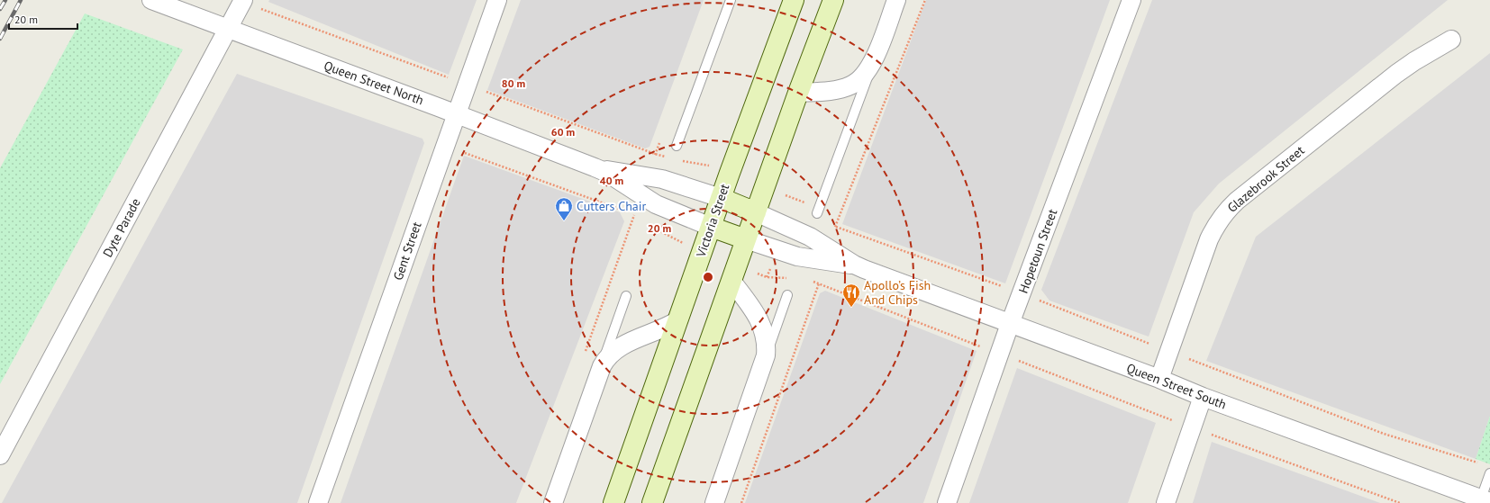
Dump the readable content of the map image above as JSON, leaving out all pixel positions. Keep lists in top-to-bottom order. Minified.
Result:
{"streets":{"main road":["Victoria Street","Queen Street South"],"street":["Queen Street North","Glazebrook Street","Dyte Parade","Gent Street","Hopetoun Street"]},"crossings":[["Queen Street North","Victoria Street"],["Queen Street North","Dyte Parade"],["Queen Street North","Gent Street"],["Queen Street North","Queen Street South"],["Glazebrook Street","Queen Street South"],["Victoria Street","Queen Street South"],["Hopetoun Street","Queen Street South"]],"places":{"shop":["Cutters Chair"],"restaurant":["Apollo’s Fish And Chips"]},"scale_bar":"20 m","rings":["80 m","60 m","40 m","20 m"]}
